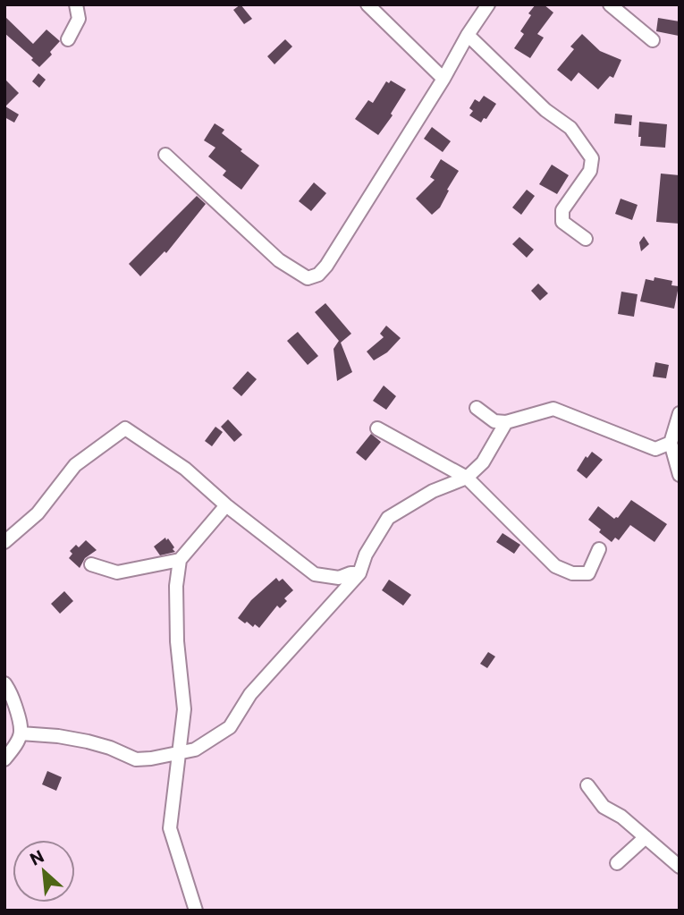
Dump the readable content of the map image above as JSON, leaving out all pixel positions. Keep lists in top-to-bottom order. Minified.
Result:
{"north":"top left"}
